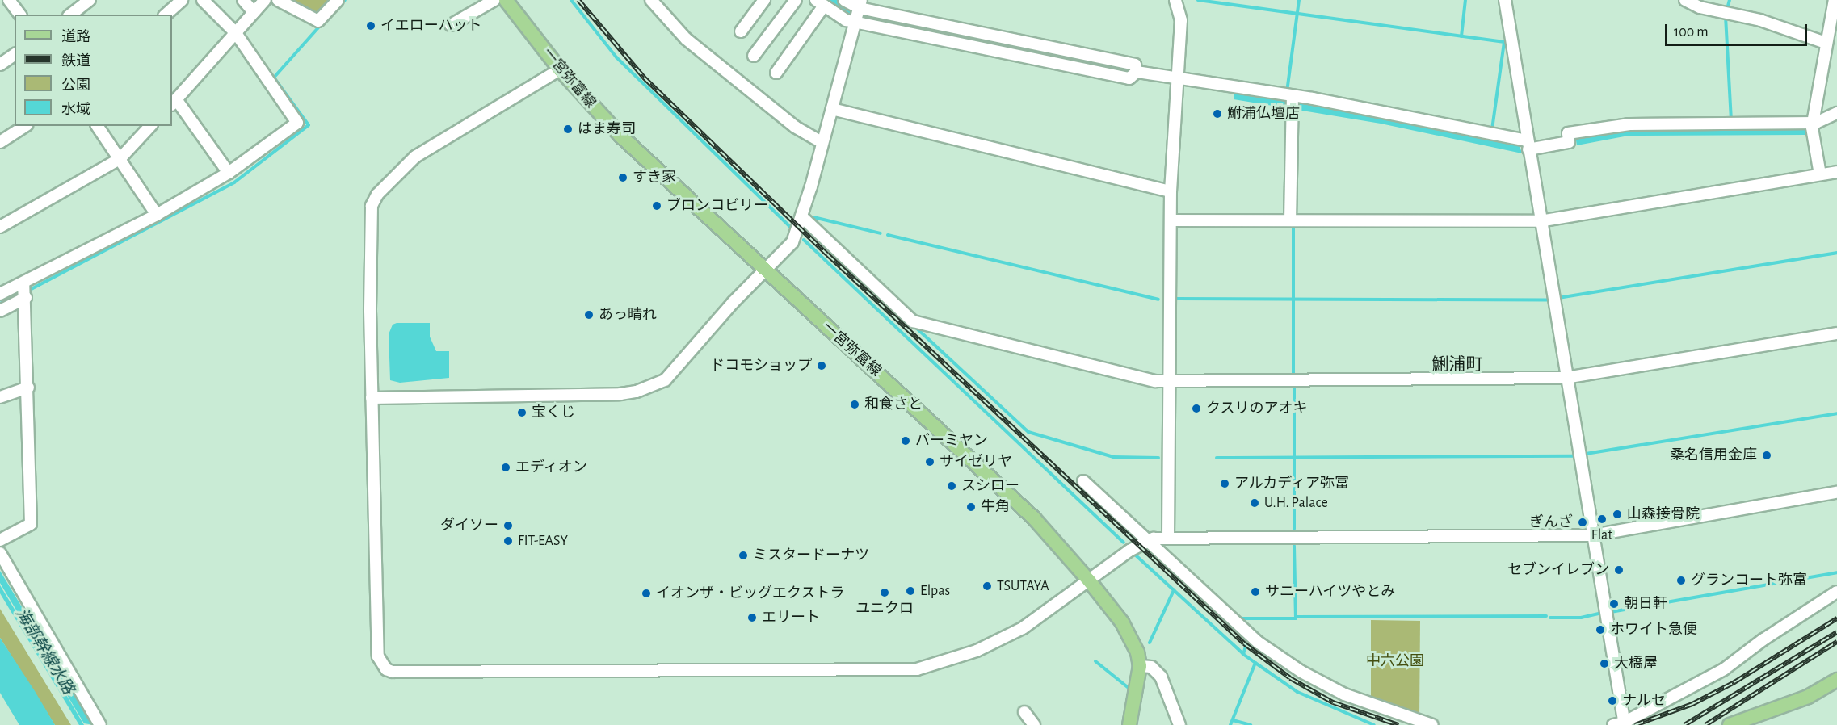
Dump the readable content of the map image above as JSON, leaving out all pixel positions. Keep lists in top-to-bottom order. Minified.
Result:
{"streets":{"main road":["一宮弥富線"]},"districts":["鯏浦町"],"water":["海部幹線水路"],"parks":["中六公園"],"places":["イエローハット","鮒浦仏壇店","はま寿司","すき家","ブロンコビリー","あっ晴れ","ドコモショップ","和食さと","クスリのアオキ","宝くじ","バーミヤン","桑名信用金庫","サイゼリヤ","エディオン","アルカディア弥富","スシロー","U.H. Palace","牛角","山森接骨院","Flat","ぎんざ","ダイソー","FIT-EASY","ミスタードーナツ","セブンイレブン","グランコート弥富","TSUTAYA","Elpas","サニーハイツやとみ","ユニクロ","イオンザ・ビッグエクストラ","朝日軒","エリート","ホワイト急便","大橋屋","ナルセ"],"legend":["道路","鉄道","公園","水域"],"scale_bar":"100 m"}
